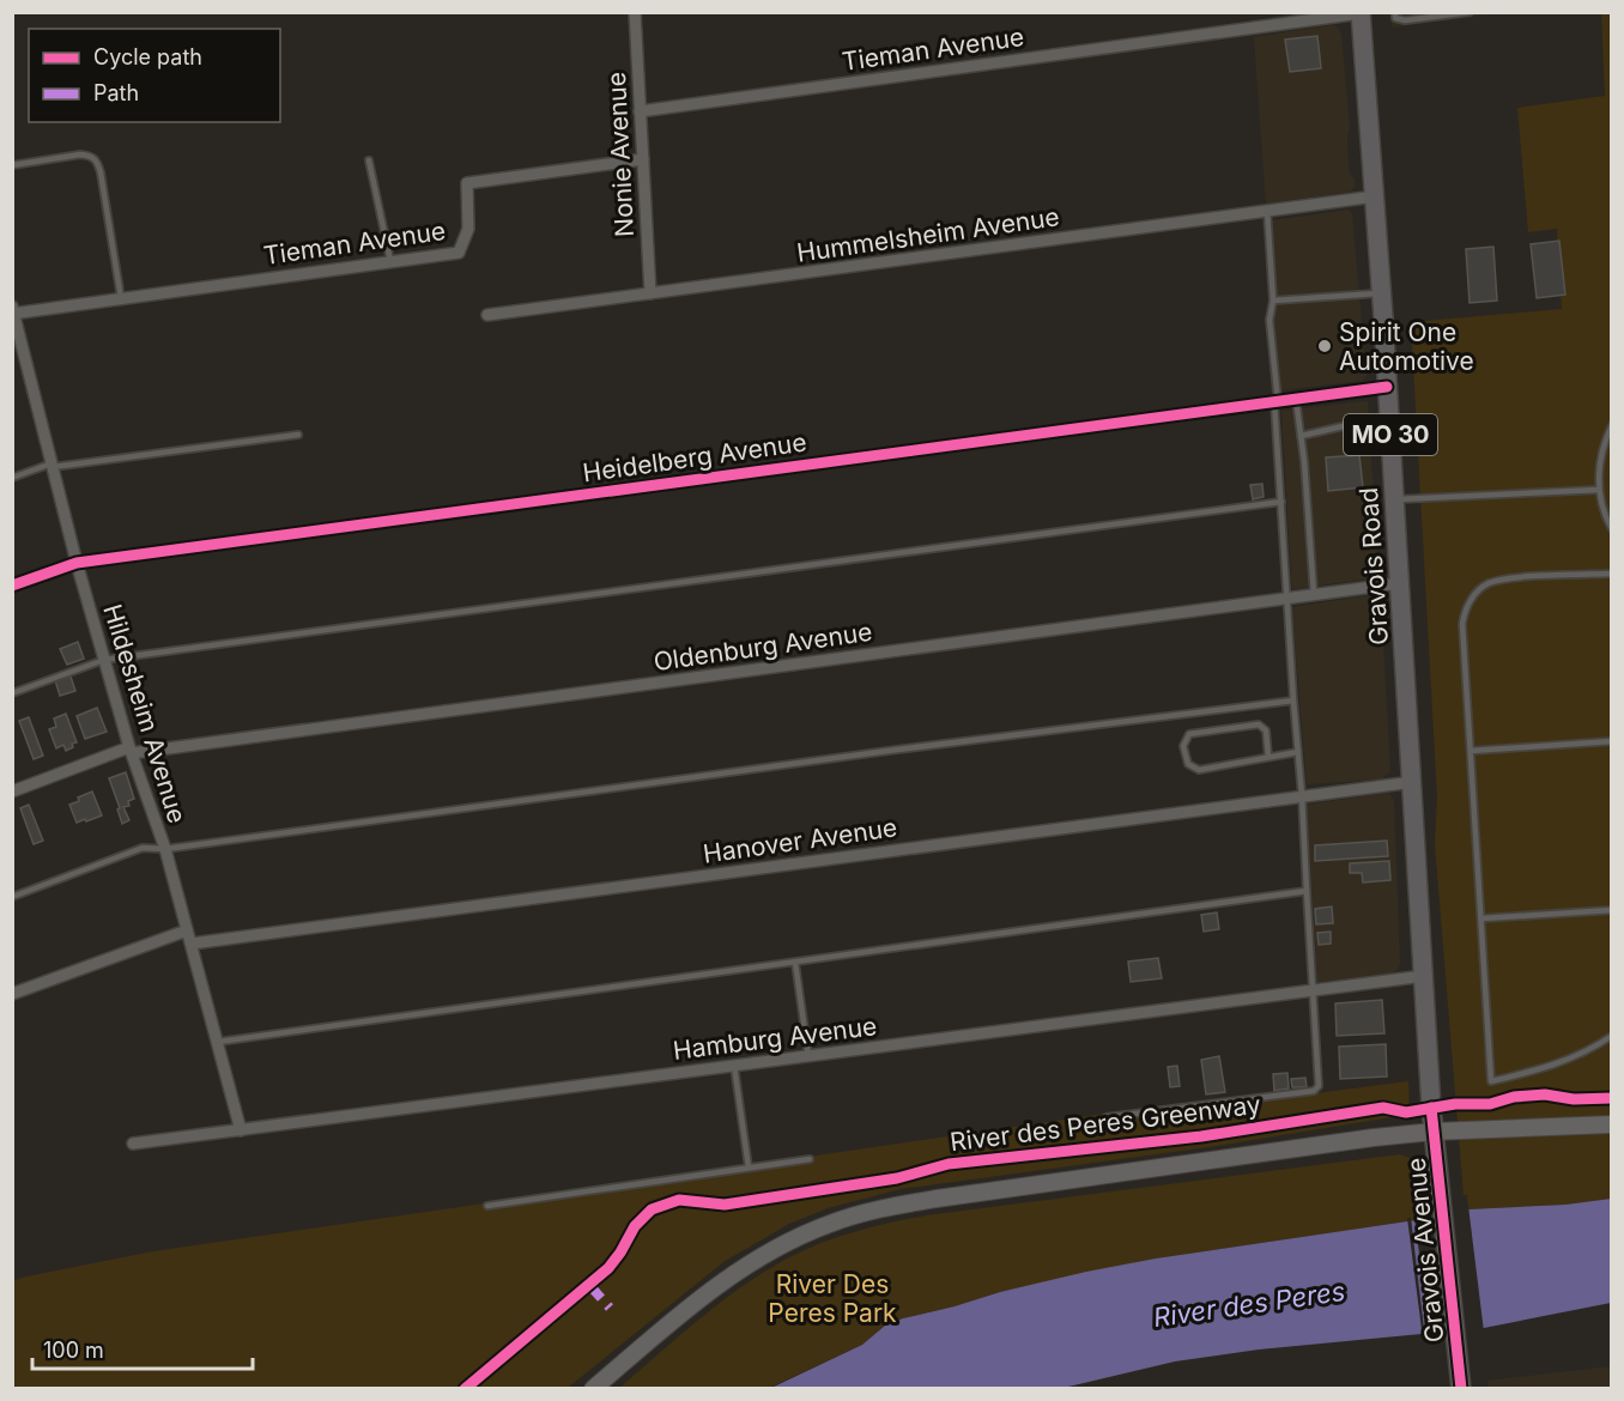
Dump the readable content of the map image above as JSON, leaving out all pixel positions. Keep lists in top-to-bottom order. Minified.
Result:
{"streets":{"main road":["MO 30","Gravois Road","Gravois Avenue"],"street":["Tieman Avenue","Nonie Avenue","Hummelsheim Avenue","Heidelberg Avenue","Oldenburg Avenue","Hildesheim Avenue","Hanover Avenue","Hamburg Avenue"],"cycle path":["River des Peres Greenway"]},"crossings":[["Tieman Avenue","Nonie Avenue"],["Tieman Avenue","Gravois Road"],["Tieman Avenue","Hildesheim Avenue"],["Nonie Avenue","Hummelsheim Avenue"],["Hummelsheim Avenue","Gravois Road"],["Heidelberg Avenue","Gravois Road"],["Heidelberg Avenue","Hildesheim Avenue"],["Gravois Road","Oldenburg Avenue"],["Gravois Road","Hanover Avenue"],["Gravois Road","Gravois Avenue"],["Oldenburg Avenue","Hildesheim Avenue"],["Hildesheim Avenue","Hanover Avenue"],["Hildesheim Avenue","Hamburg Avenue"],["Hamburg Avenue","Gravois Avenue"]],"water":["River des Peres"],"parks":["River Des Peres Park"],"places":["Spirit One Automotive"],"legend":["Cycle path","Path"],"scale_bar":"100 m"}
